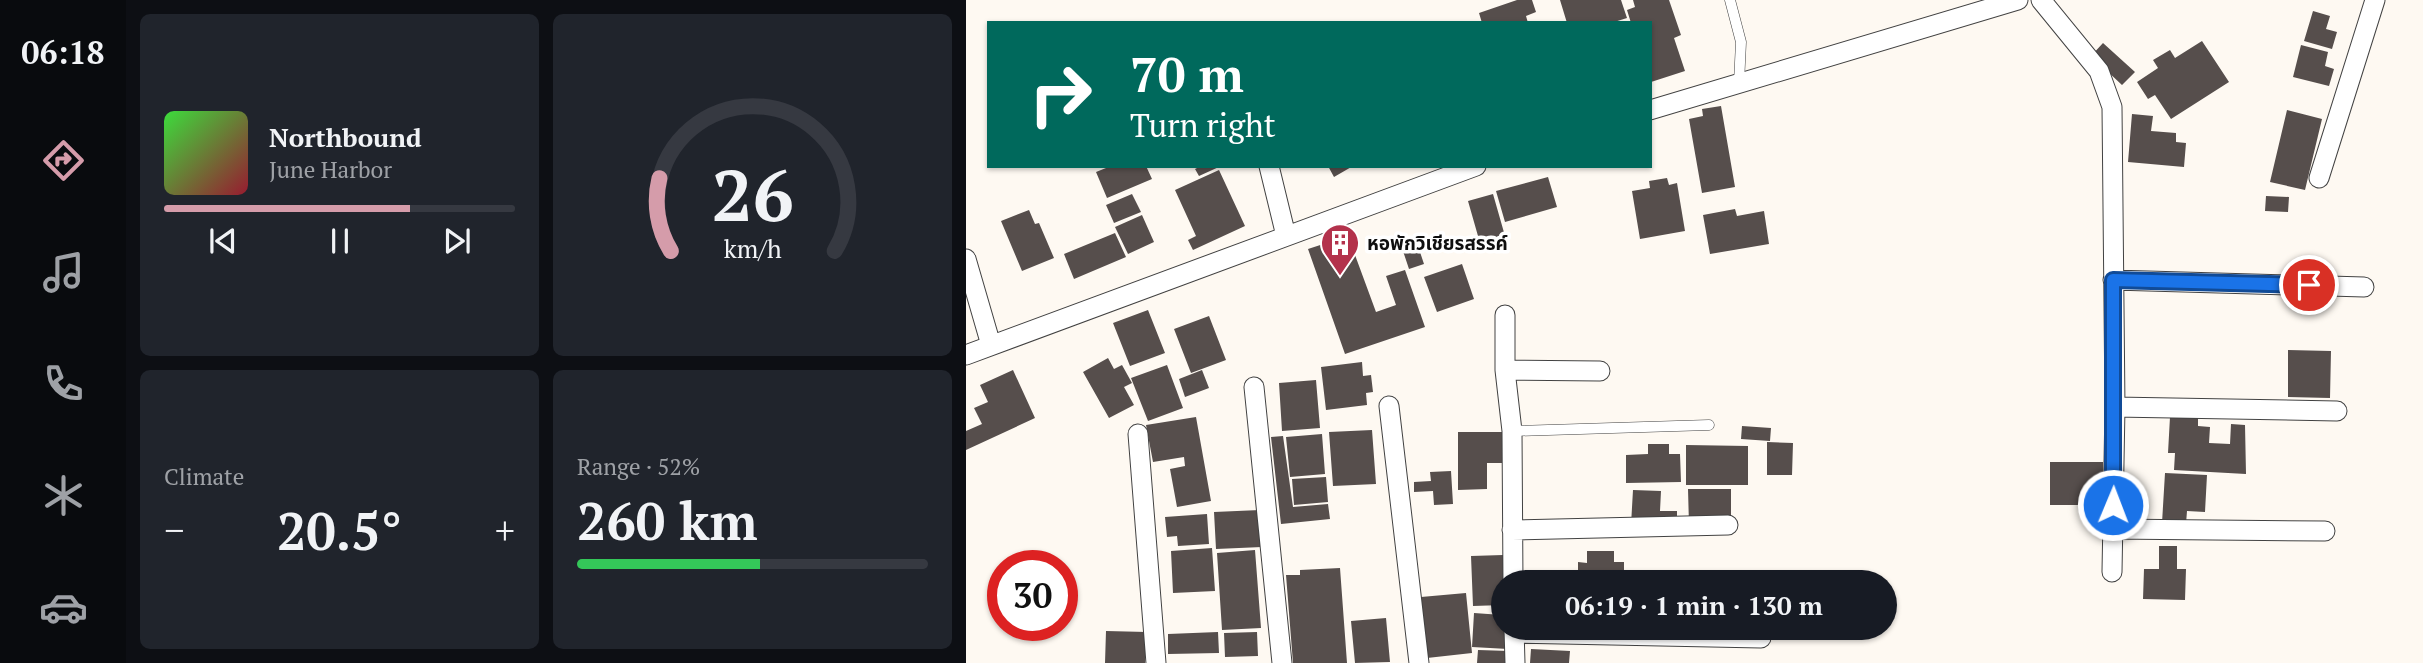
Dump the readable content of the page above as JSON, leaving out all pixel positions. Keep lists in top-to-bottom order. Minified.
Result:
{"places":{"building":["หอพักวิเชียรสรรค์"]},"page":{"tabs":"06:18","turn":["70 m","Turn right"],"song":["Northbound","June Harbor"],"tile":["Climate",["Range · 52%","260 km"]],"heat":["−","20.5°","+"],"limit":"30","trip":"06:19 · 1 min · 130 m","gauge":["26","km/h"]}}
